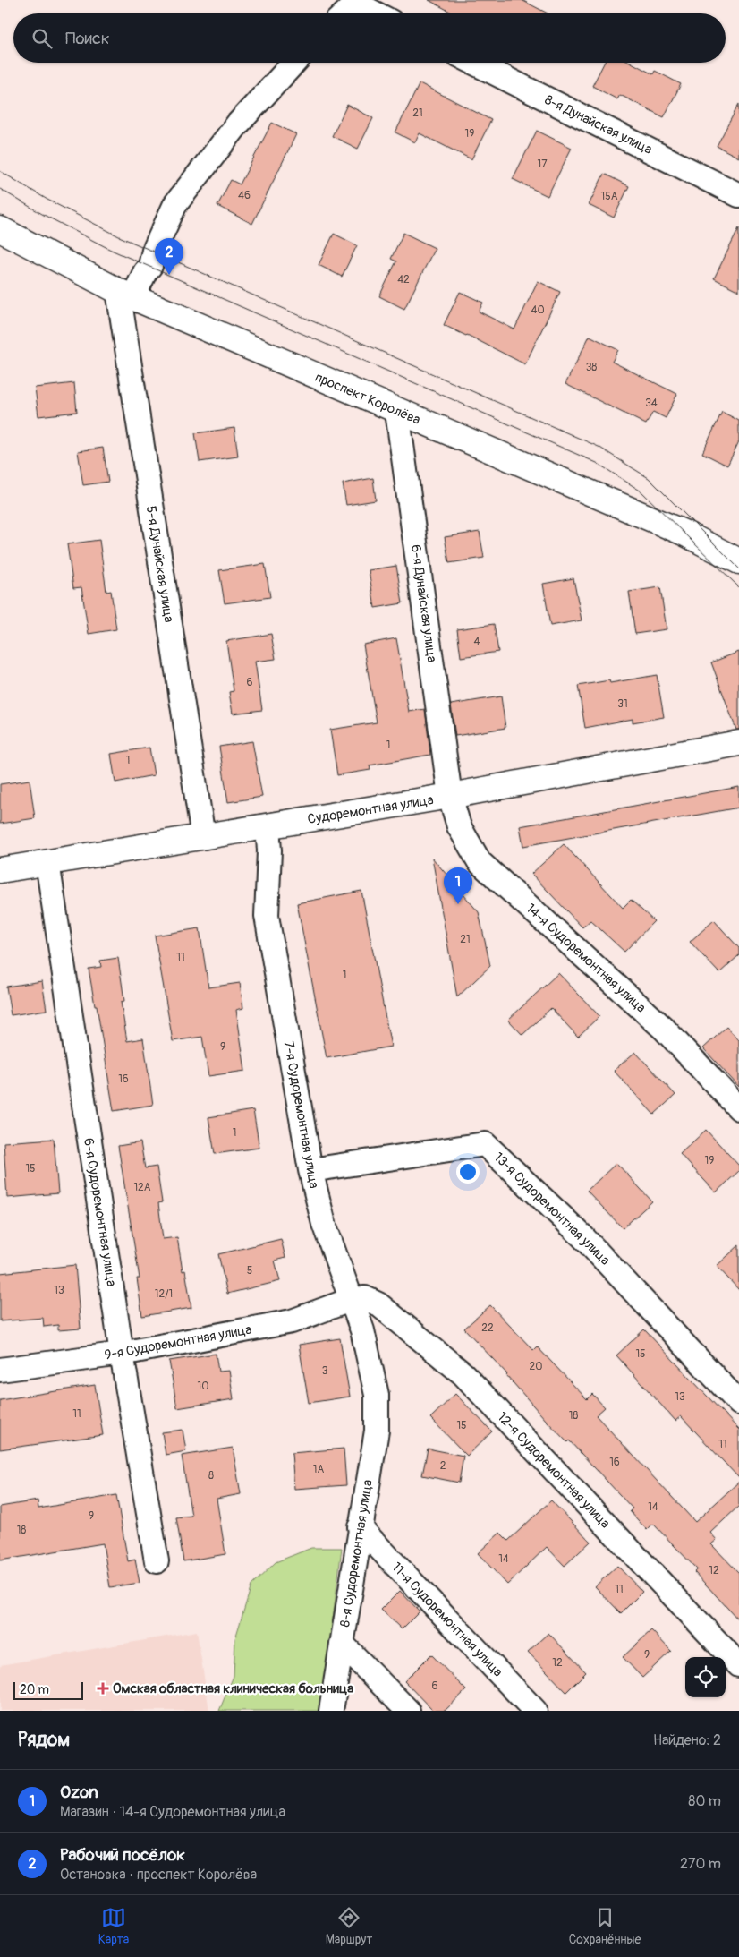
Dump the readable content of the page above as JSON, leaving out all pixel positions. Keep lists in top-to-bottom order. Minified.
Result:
{"streets":{"main road":["проспект Королёва","Судоремонтная улица"],"street":["8-я Дунайская улица","5-я Дунайская улица","6-я Дунайская улица","14-я Судоремонтная улица","7-я Судоремонтная улица","13-я Судоремонтная улица","6-я Судоремонтная улица","9-я Судоремонтная улица","12-я Судоремонтная улица","8-я Судоремонтная улица","11-я Судоремонтная улица"]},"crossings":[["проспект Королёва","5-я Дунайская улица"],["проспект Королёва","6-я Дунайская улица"],["5-я Дунайская улица","Судоремонтная улица"],["6-я Дунайская улица","Судоремонтная улица"],["6-я Дунайская улица","14-я Судоремонтная улица"],["Судоремонтная улица","14-я Судоремонтная улица"],["Судоремонтная улица","7-я Судоремонтная улица"],["Судоремонтная улица","6-я Судоремонтная улица"],["7-я Судоремонтная улица","13-я Судоремонтная улица"],["7-я Судоремонтная улица","9-я Судоремонтная улица"],["7-я Судоремонтная улица","12-я Судоремонтная улица"],["7-я Судоремонтная улица","8-я Судоремонтная улица"],["6-я Судоремонтная улица","9-я Судоремонтная улица"],["9-я Судоремонтная улица","12-я Судоремонтная улица"],["8-я Судоремонтная улица","11-я Судоремонтная улица"]],"places":{"health":["Омская областная клиническая больница"]},"house_numbers":["21","19","17","46","15А","42","40","38","34","4","6","31","1","1","21","11","1","9","16","1","19","15","12А","5","13","12/1","22","15","20","3","10","13","11","18","15","11","16","2","1А","8","14","9","18","14","12","11","9","12","6"],"scale_bar":"20 m","page":{"search":"Поиск","pins":["2","1"],"scale":"20 m","heading":["Рядом","Найдено: 2"],"list":[{"mark":"1","name":"Ozon","note":"Магазин · 14-я Судоремонтная улица","value":"80 m"},{"mark":"2","name":"Рабочий посёлок","note":"Остановка · проспект Королёва","value":"270 m"}],"nav":["Карта","Маршрут","Сохранённые"]}}
